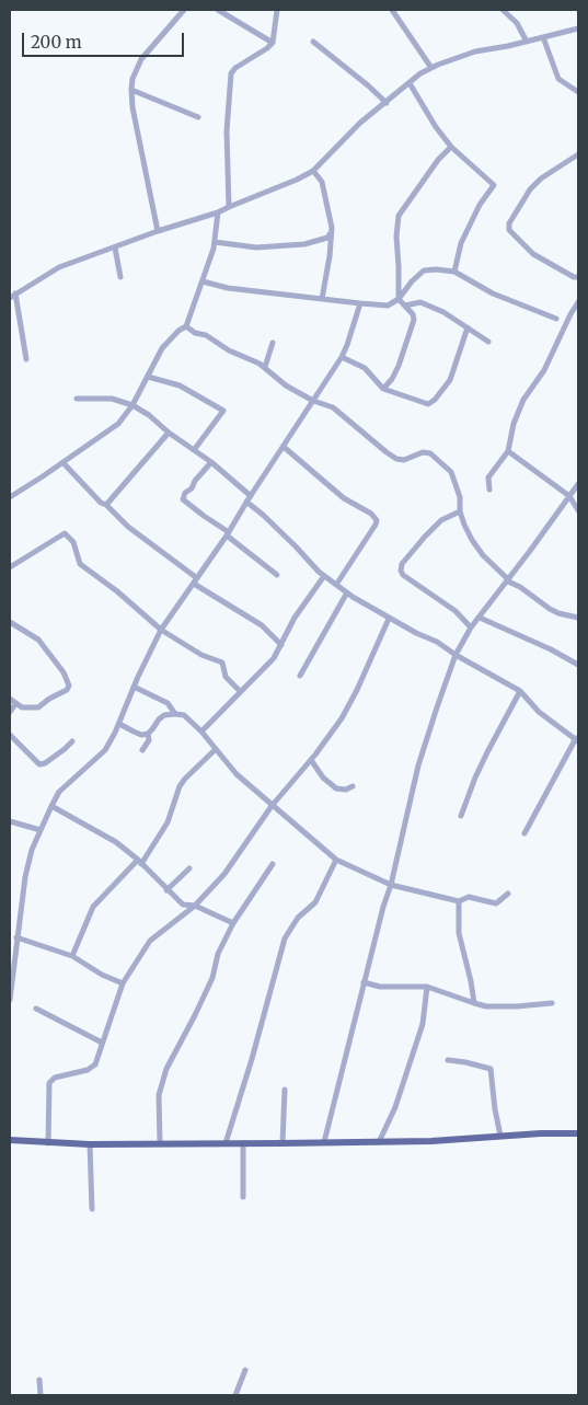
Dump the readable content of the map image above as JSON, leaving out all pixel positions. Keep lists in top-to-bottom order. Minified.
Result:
{"scale_bar":"200 m"}
